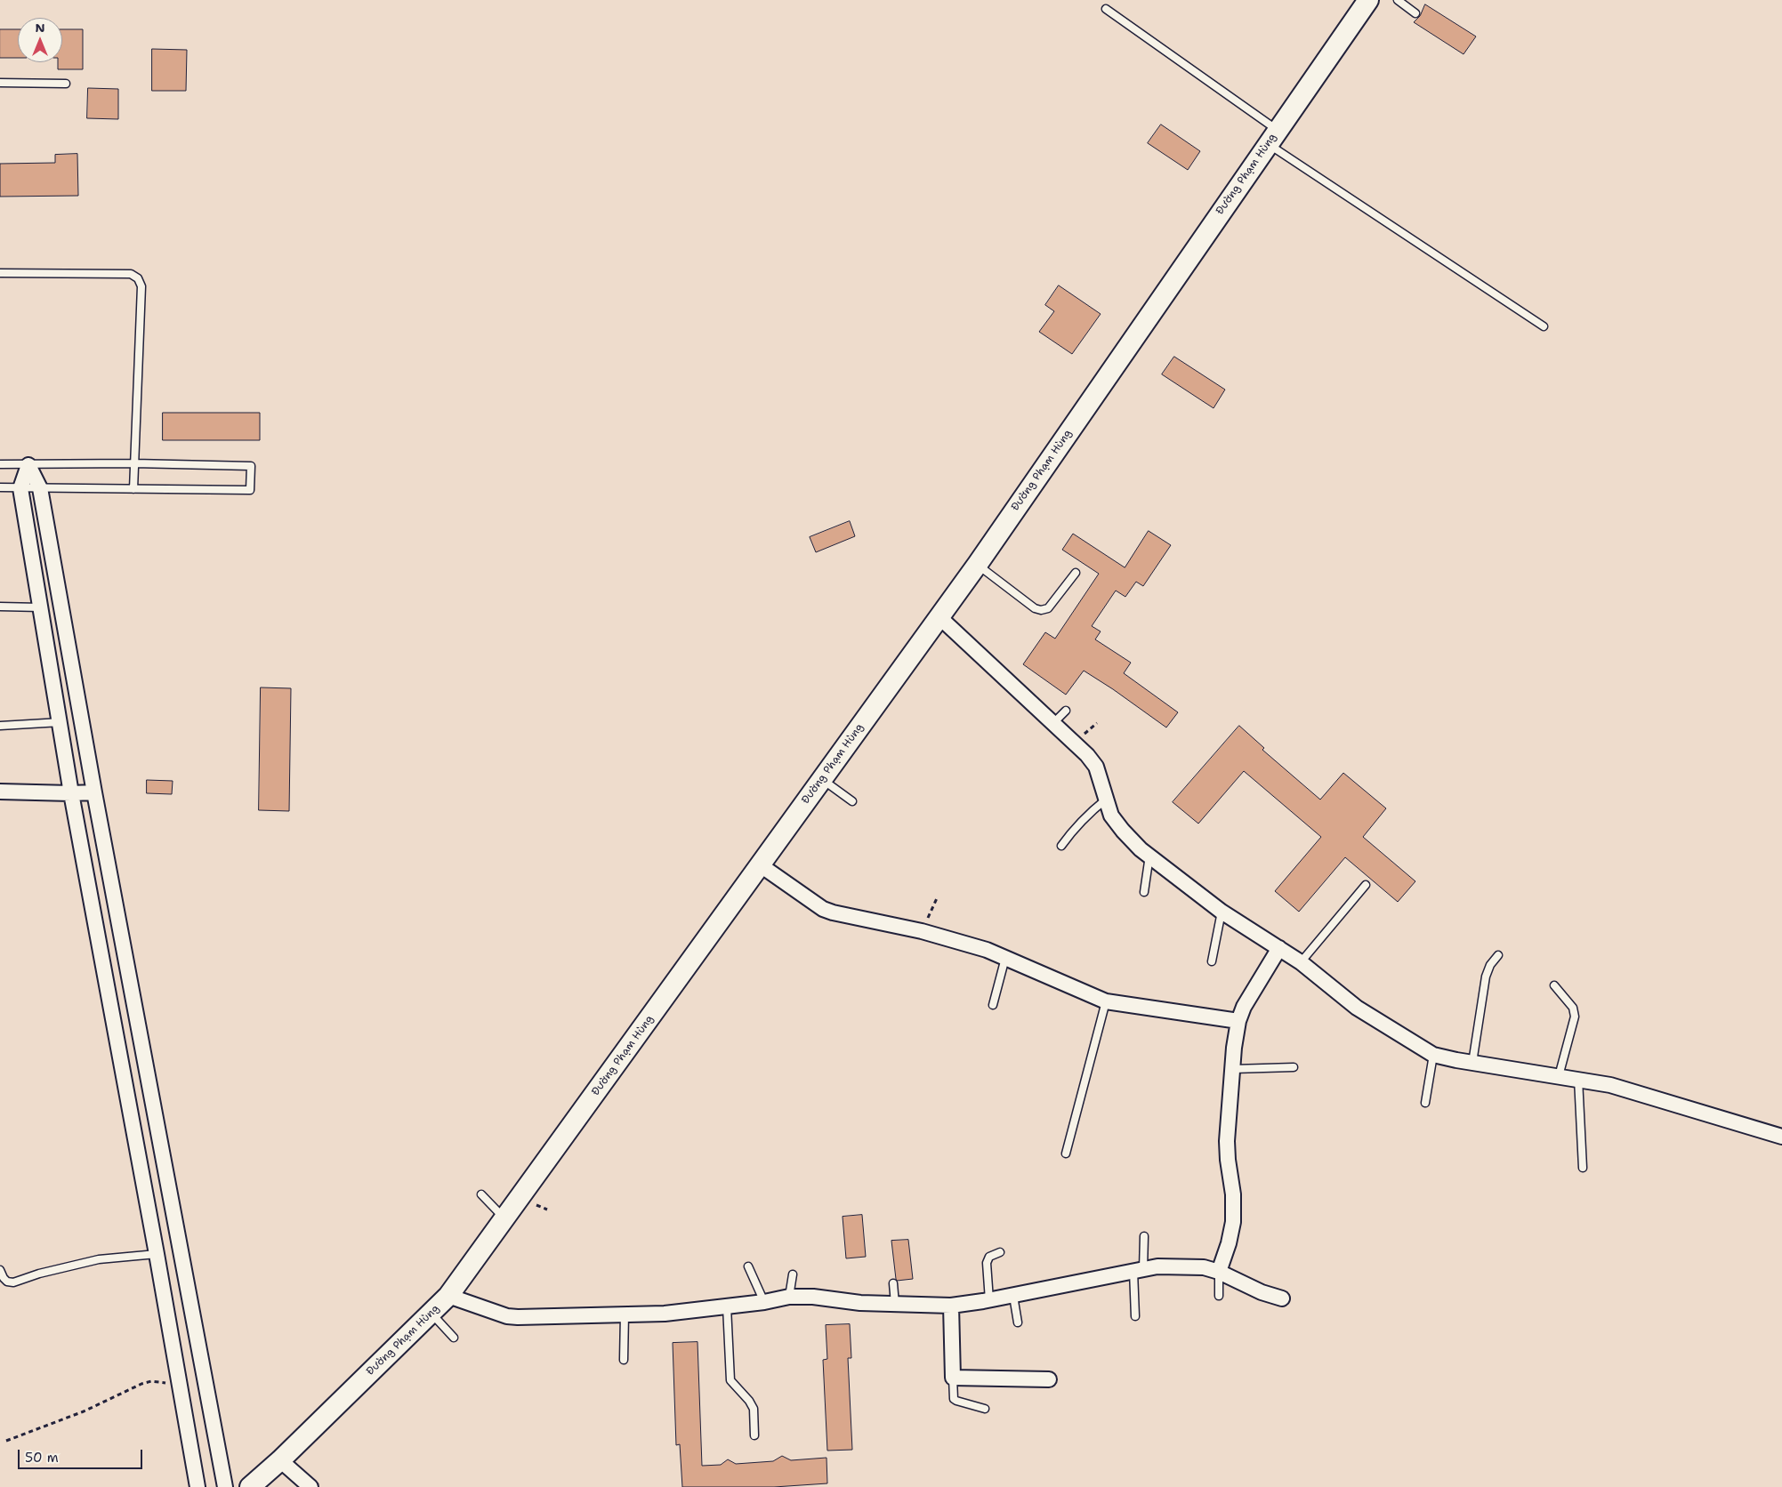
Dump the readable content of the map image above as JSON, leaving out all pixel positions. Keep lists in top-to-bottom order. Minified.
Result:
{"streets":{"main road":["Đường Phạm Hùng"]},"scale_bar":"50 m","north":"top"}
